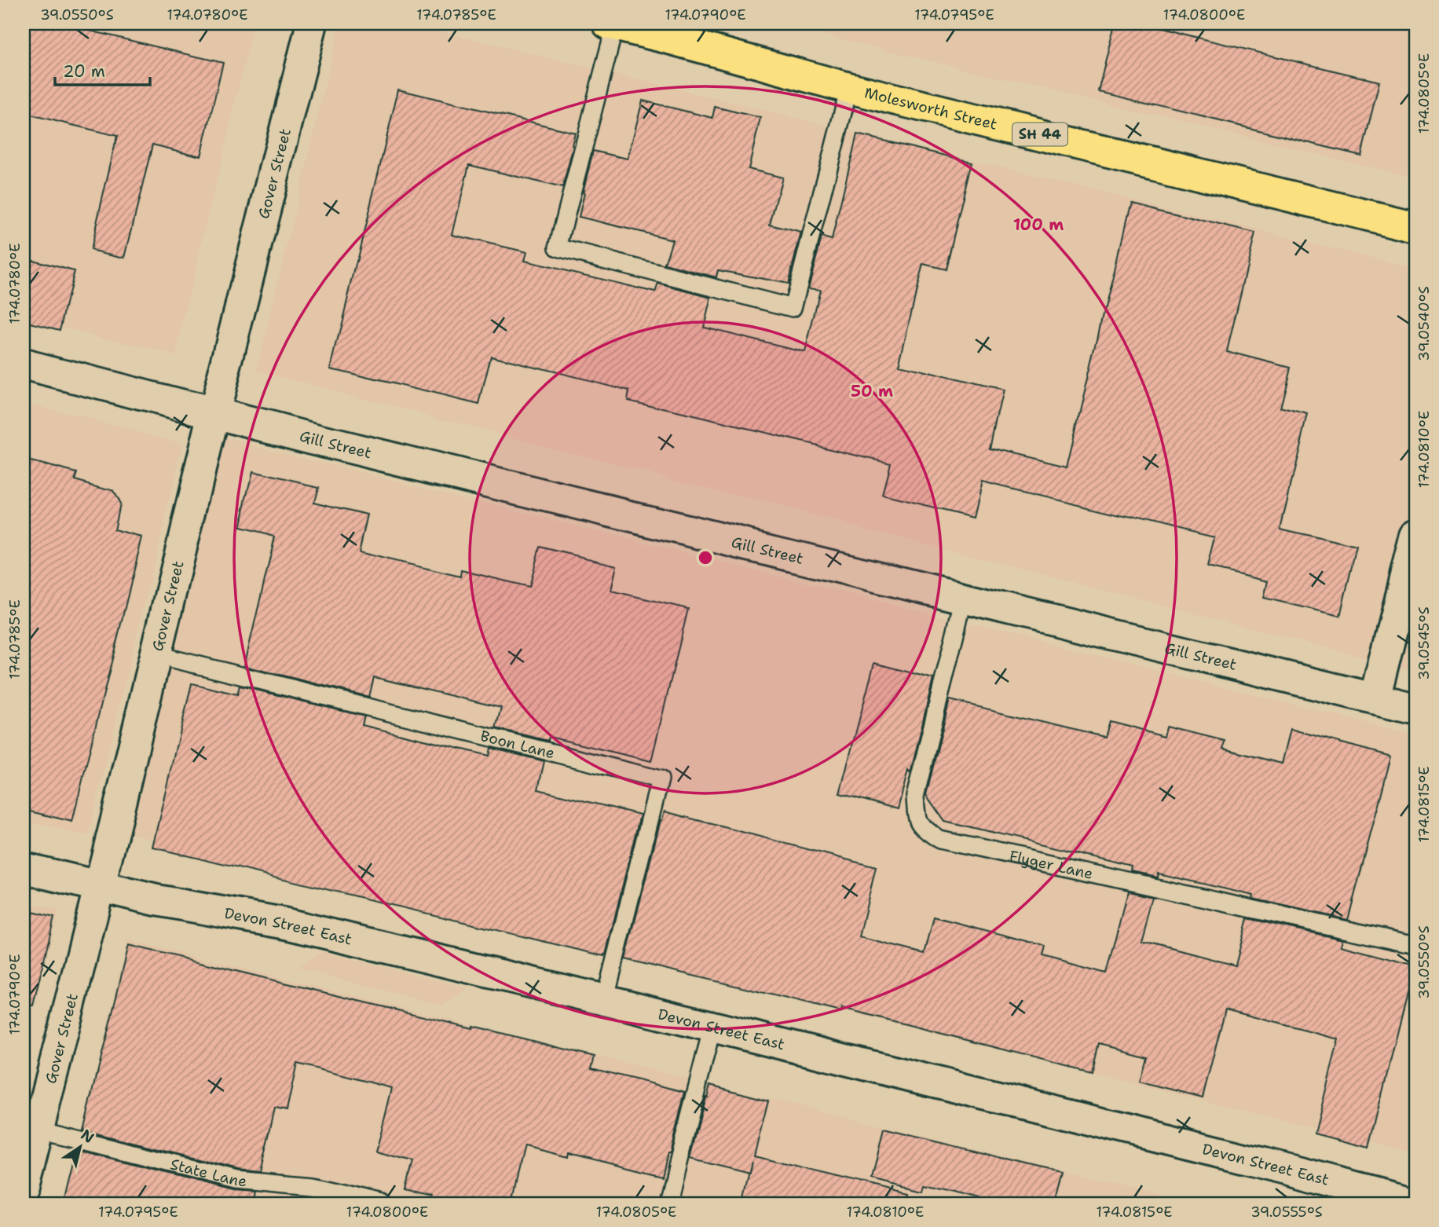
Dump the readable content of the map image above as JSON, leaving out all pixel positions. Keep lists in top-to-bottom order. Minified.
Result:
{"streets":{"highway":["Molesworth Street","SH 44"],"street":["Gover Street","Gill Street","Devon Street East"],"lane":["Boon Lane","Flyger Lane","State Lane"]},"crossings":[["Gover Street","Gill Street"],["Gover Street","Boon Lane"],["Gover Street","Devon Street East"],["Gover Street","State Lane"],["Gill Street","Flyger Lane"],["Boon Lane","Devon Street East"]],"scale_bar":"20 m","north":"top right","coordinates":["39.0550°S","174.0780°E","174.0785°E","174.0790°E","174.0795°E","174.0800°E","174.0805°E","39.0540°S","174.0810°E","39.0545°S","174.0815°E","39.0555°S"],"rings":["100 m","50 m"]}
